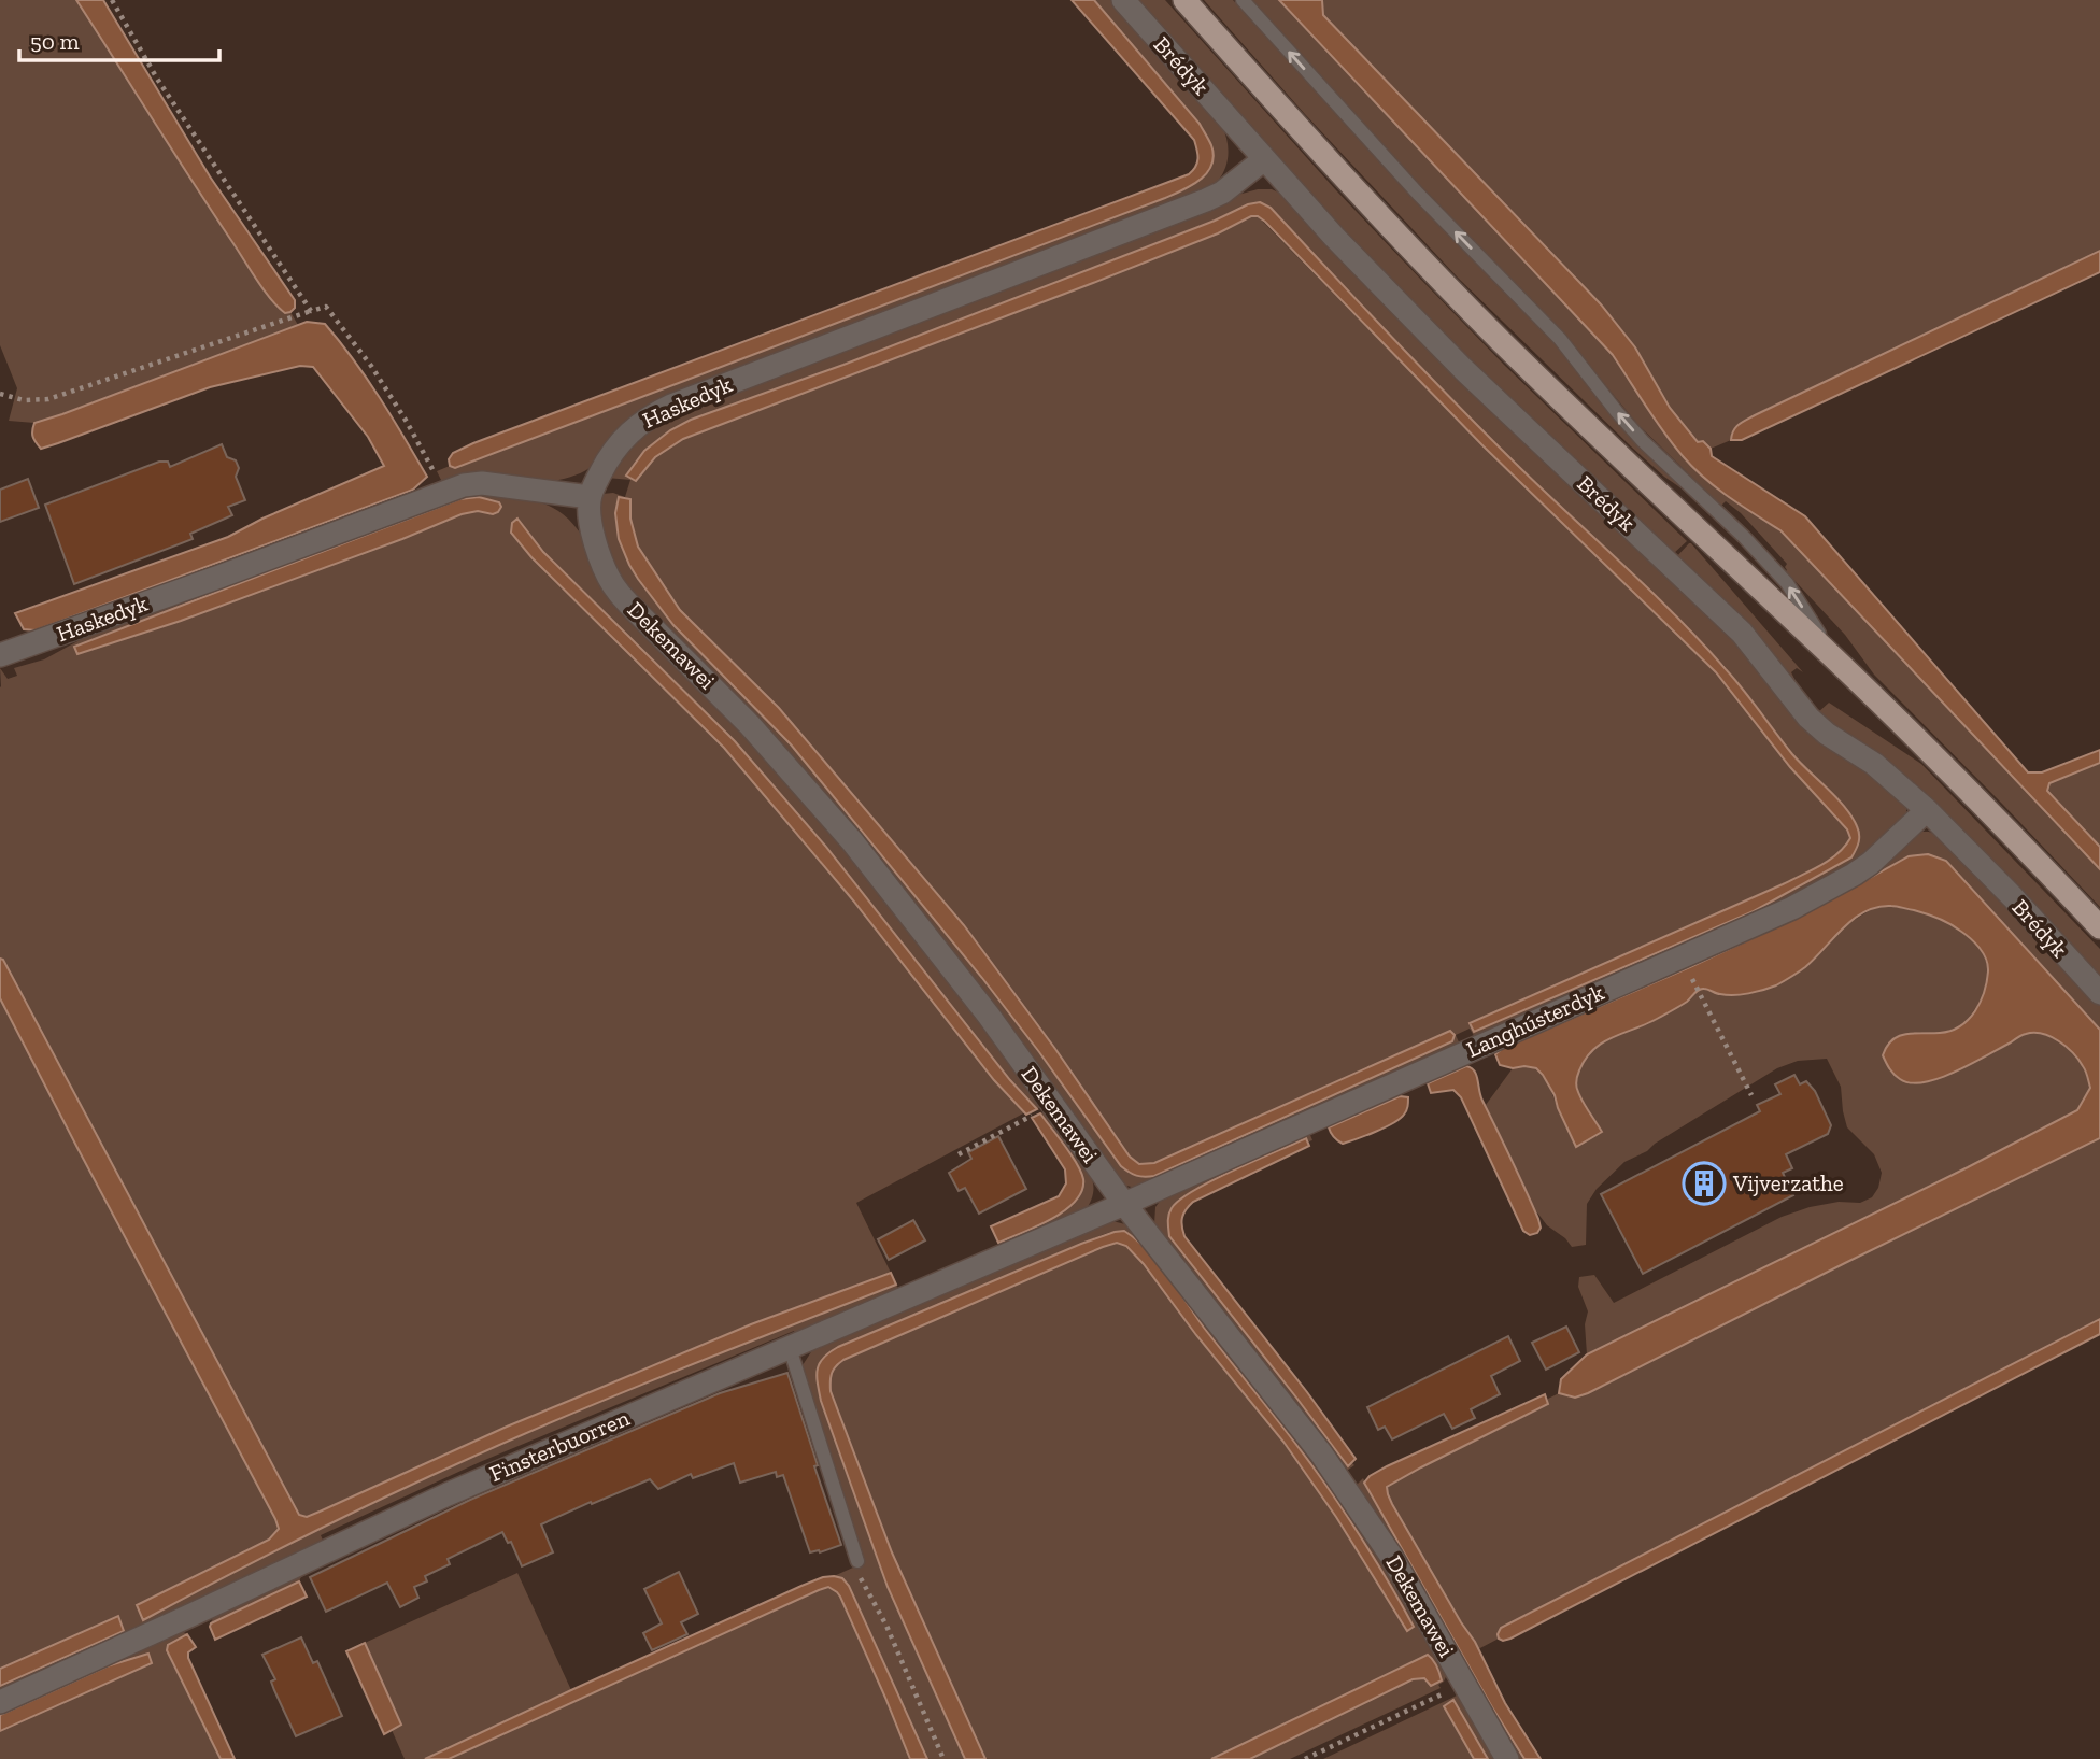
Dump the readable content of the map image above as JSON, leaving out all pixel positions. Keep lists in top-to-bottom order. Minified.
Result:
{"streets":{"main road":["Brédyk"],"street":["Haskedyk","Dekemawei","Langhústerdyk","Finsterbuorren"]},"crossings":[["Brédyk","Haskedyk"],["Brédyk","Langhústerdyk"],["Haskedyk","Dekemawei"],["Dekemawei","Langhústerdyk"],["Dekemawei","Finsterbuorren"],["Langhústerdyk","Finsterbuorren"]],"places":{"building":["Vijverzathe"]},"scale_bar":"50 m"}
